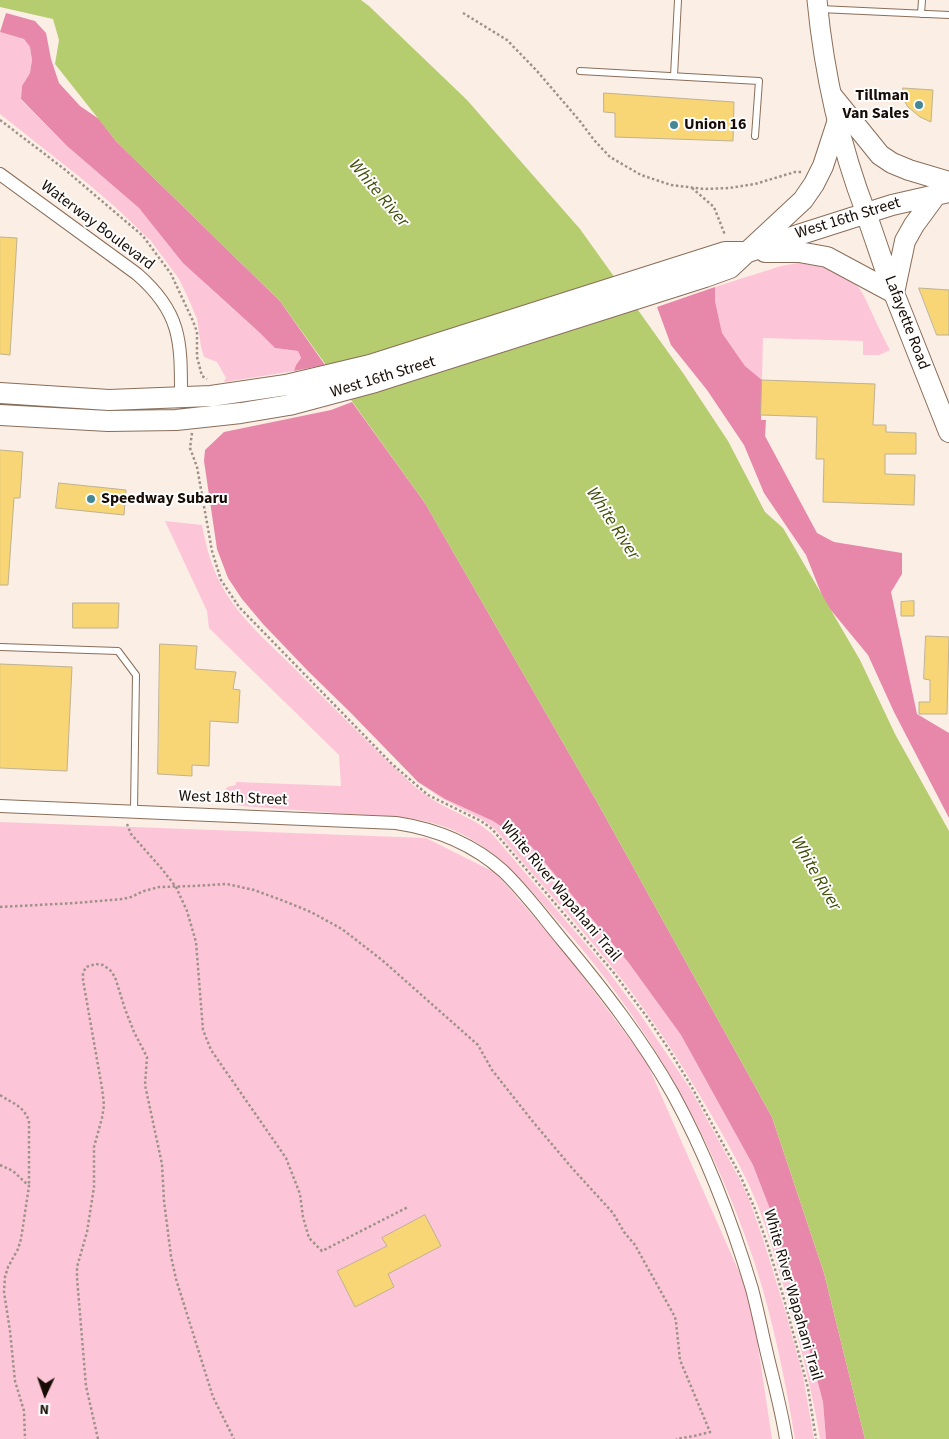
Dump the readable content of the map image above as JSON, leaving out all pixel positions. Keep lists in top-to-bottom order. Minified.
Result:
{"streets":{"main road":["West 16th Street","Lafayette Road"],"street":["Waterway Boulevard","West 18th Street"],"path":["White River Wapahani Trail"]},"crossings":[["West 16th Street","Waterway Boulevard"],["West 16th Street","Lafayette Road"]],"water":["White River"],"places":["Tillman Van Sales","Union 16","Speedway Subaru"],"north":"bottom"}
